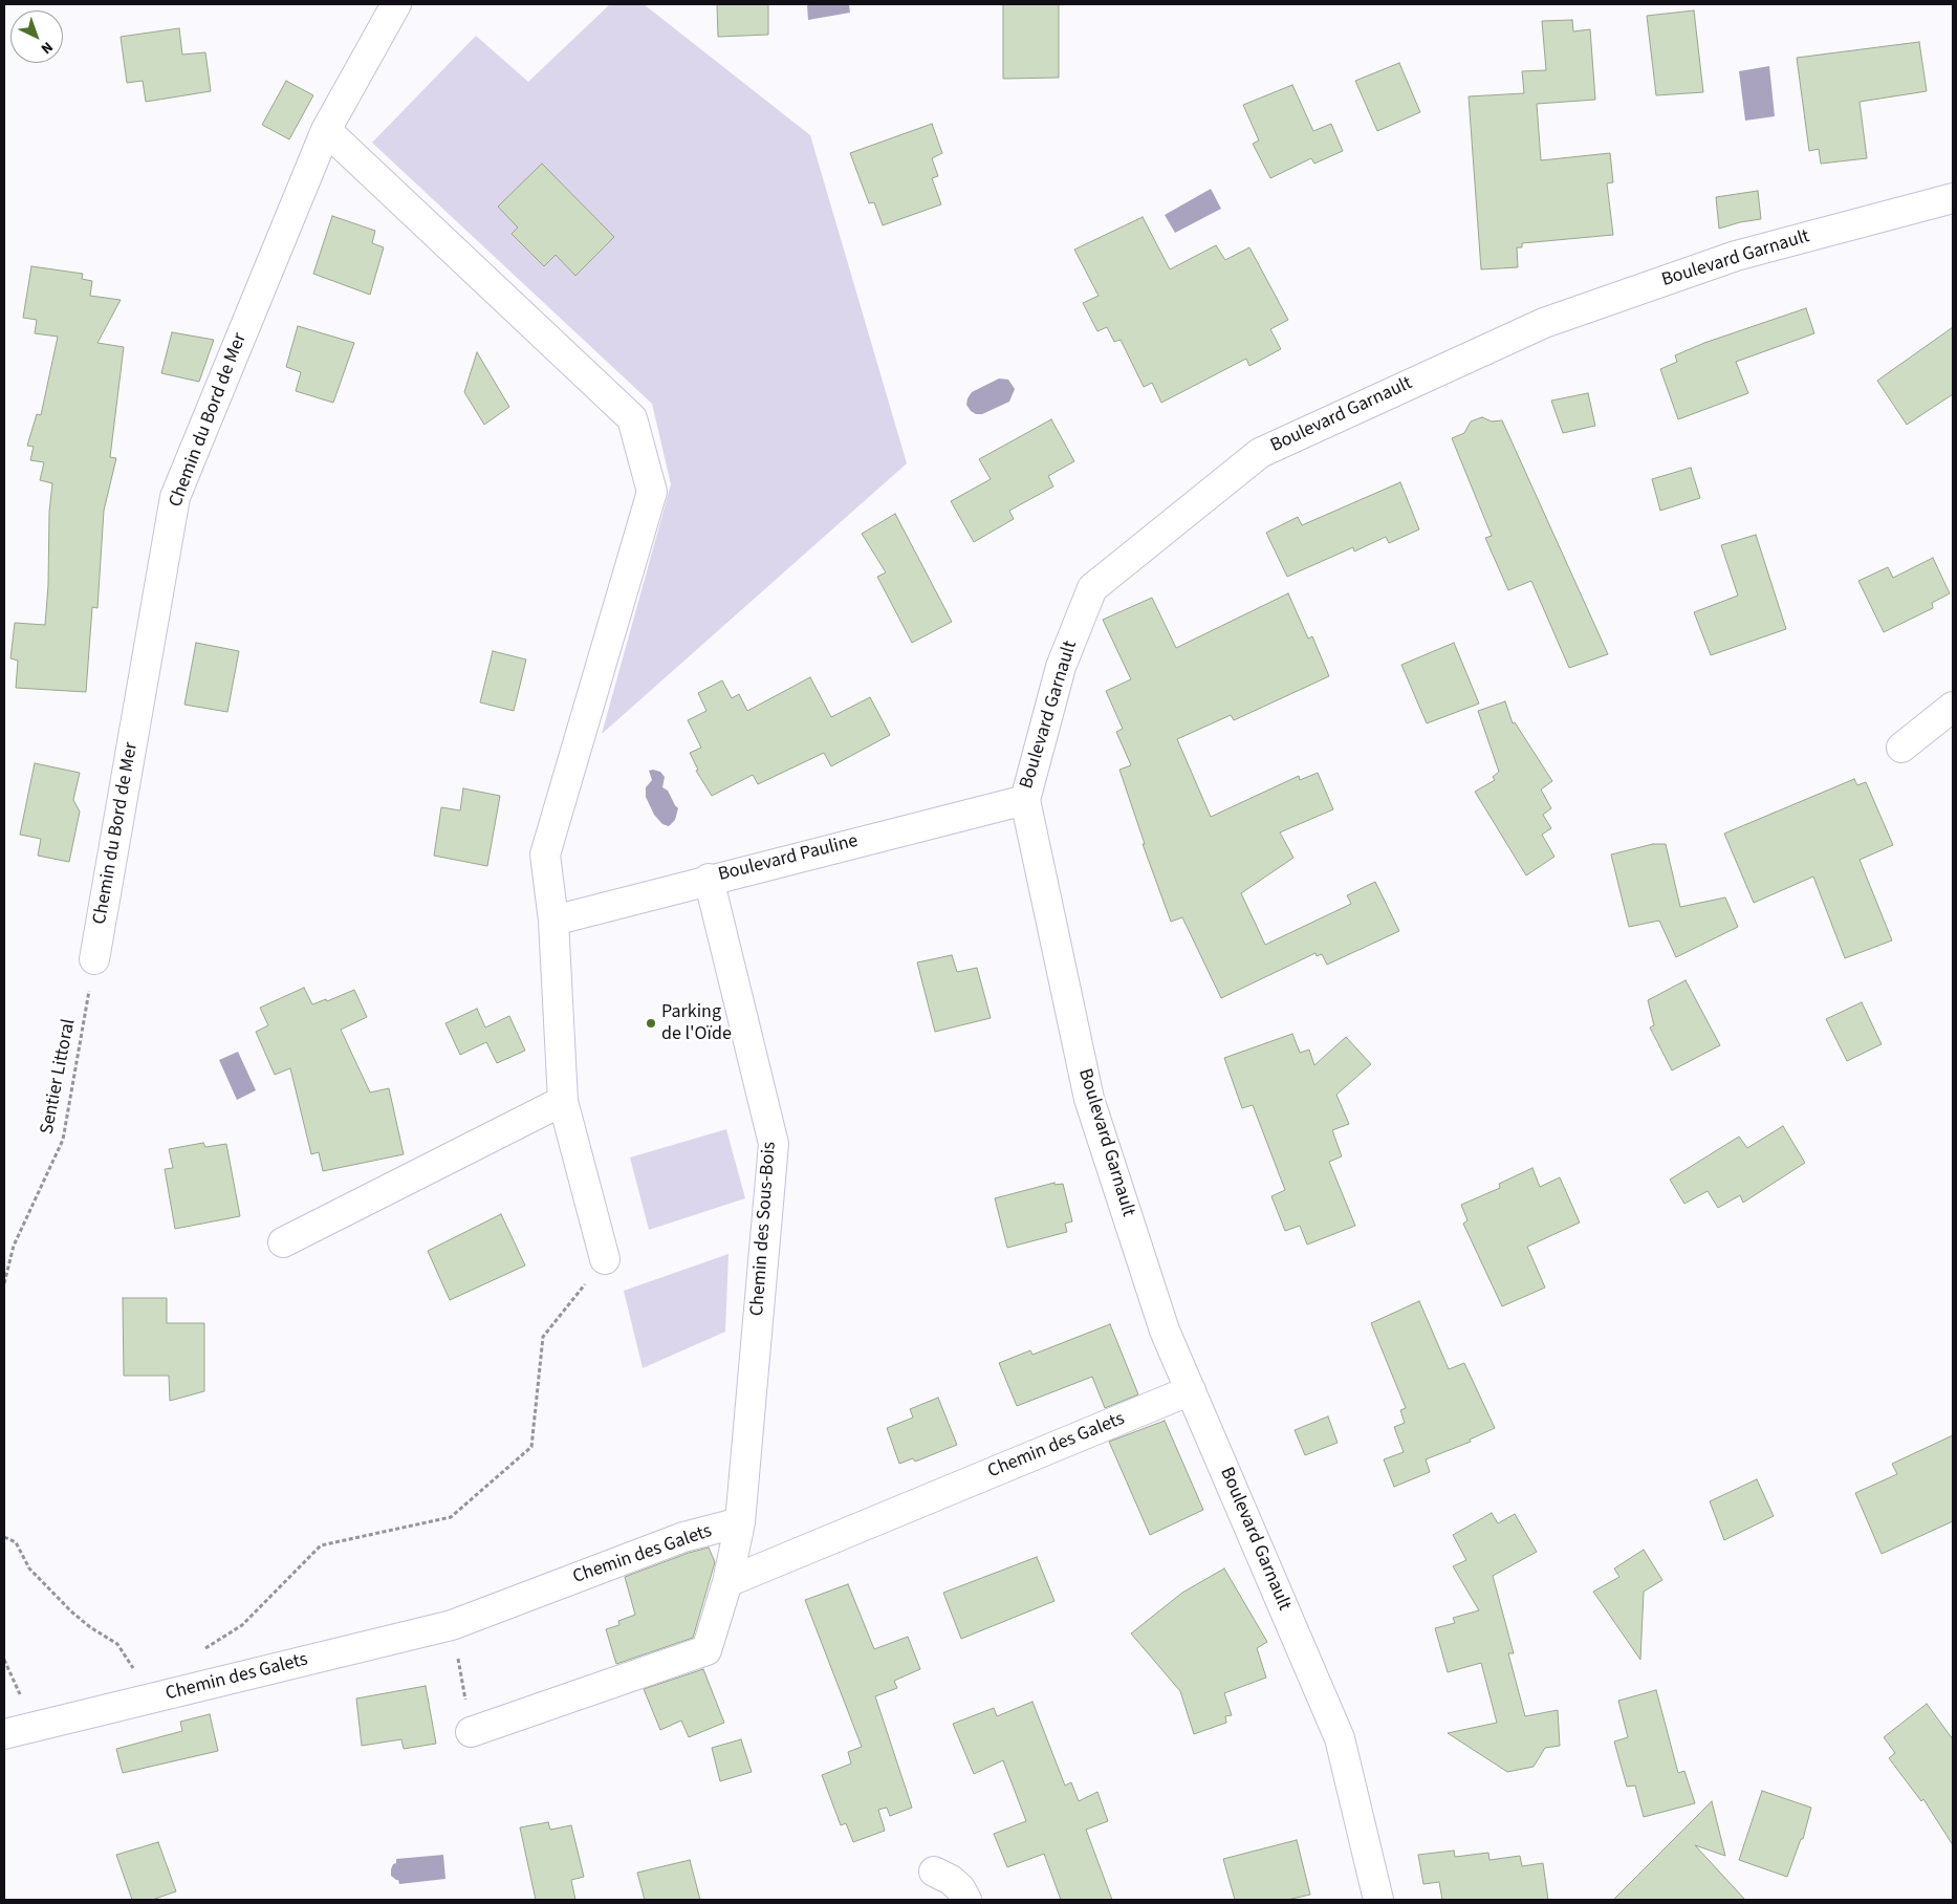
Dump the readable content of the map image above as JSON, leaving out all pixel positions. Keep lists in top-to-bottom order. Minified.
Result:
{"streets":{"street":["Boulevard Garnault","Chemin du Bord de Mer","Boulevard Pauline","Chemin des Sous-Bois","Chemin des Galets"],"path":["Sentier Littoral"]},"crossings":[["Boulevard Garnault","Boulevard Pauline"],["Boulevard Garnault","Chemin des Galets"],["Chemin du Bord de Mer","Sentier Littoral"],["Boulevard Pauline","Chemin des Sous-Bois"],["Chemin des Sous-Bois","Chemin des Galets"]],"places":["Parking de l'Oïde"],"north":"bottom right"}
